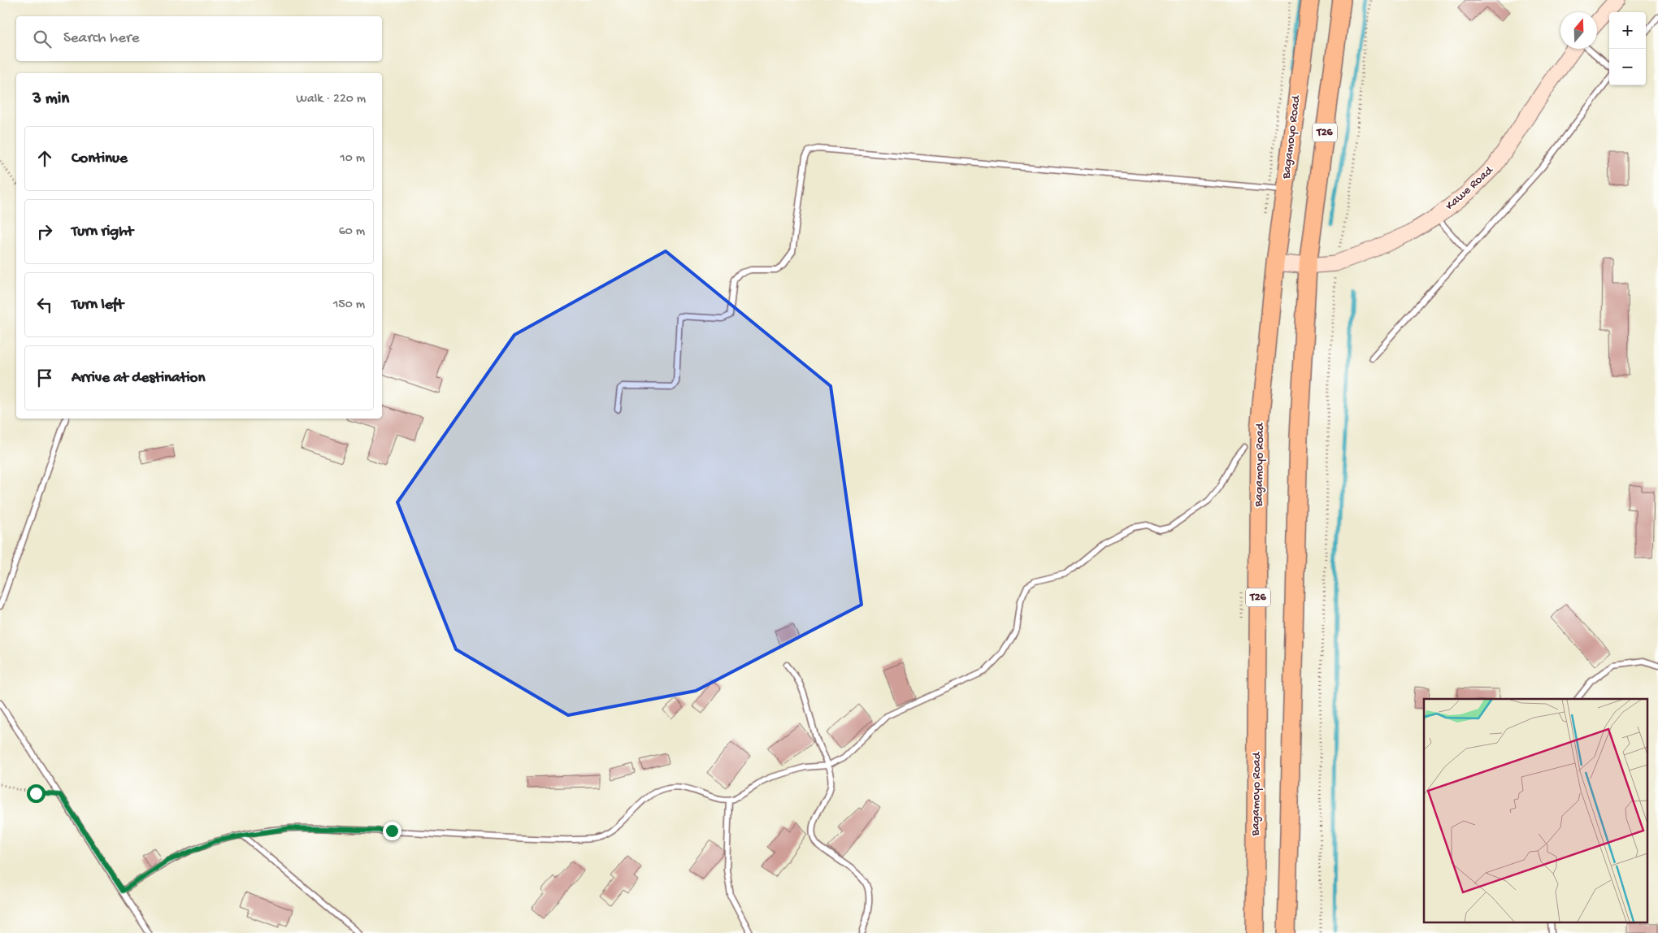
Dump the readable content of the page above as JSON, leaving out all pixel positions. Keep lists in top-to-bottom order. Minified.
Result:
{"streets":{"highway":["T26","Bagamoyo Road"],"main road":["Kawe Road"]},"crossings":[["T26","Kawe Road"],["Bagamoyo Road","Kawe Road"]],"north":"top","page":{"map_buttons":["+","−"],"search":"Search here","heading":["3 min","Walk · 220 m"],"list":[["Continue","10 m"],["Turn right","60 m"],["Turn left","150 m"],"Arrive at destination"]}}
